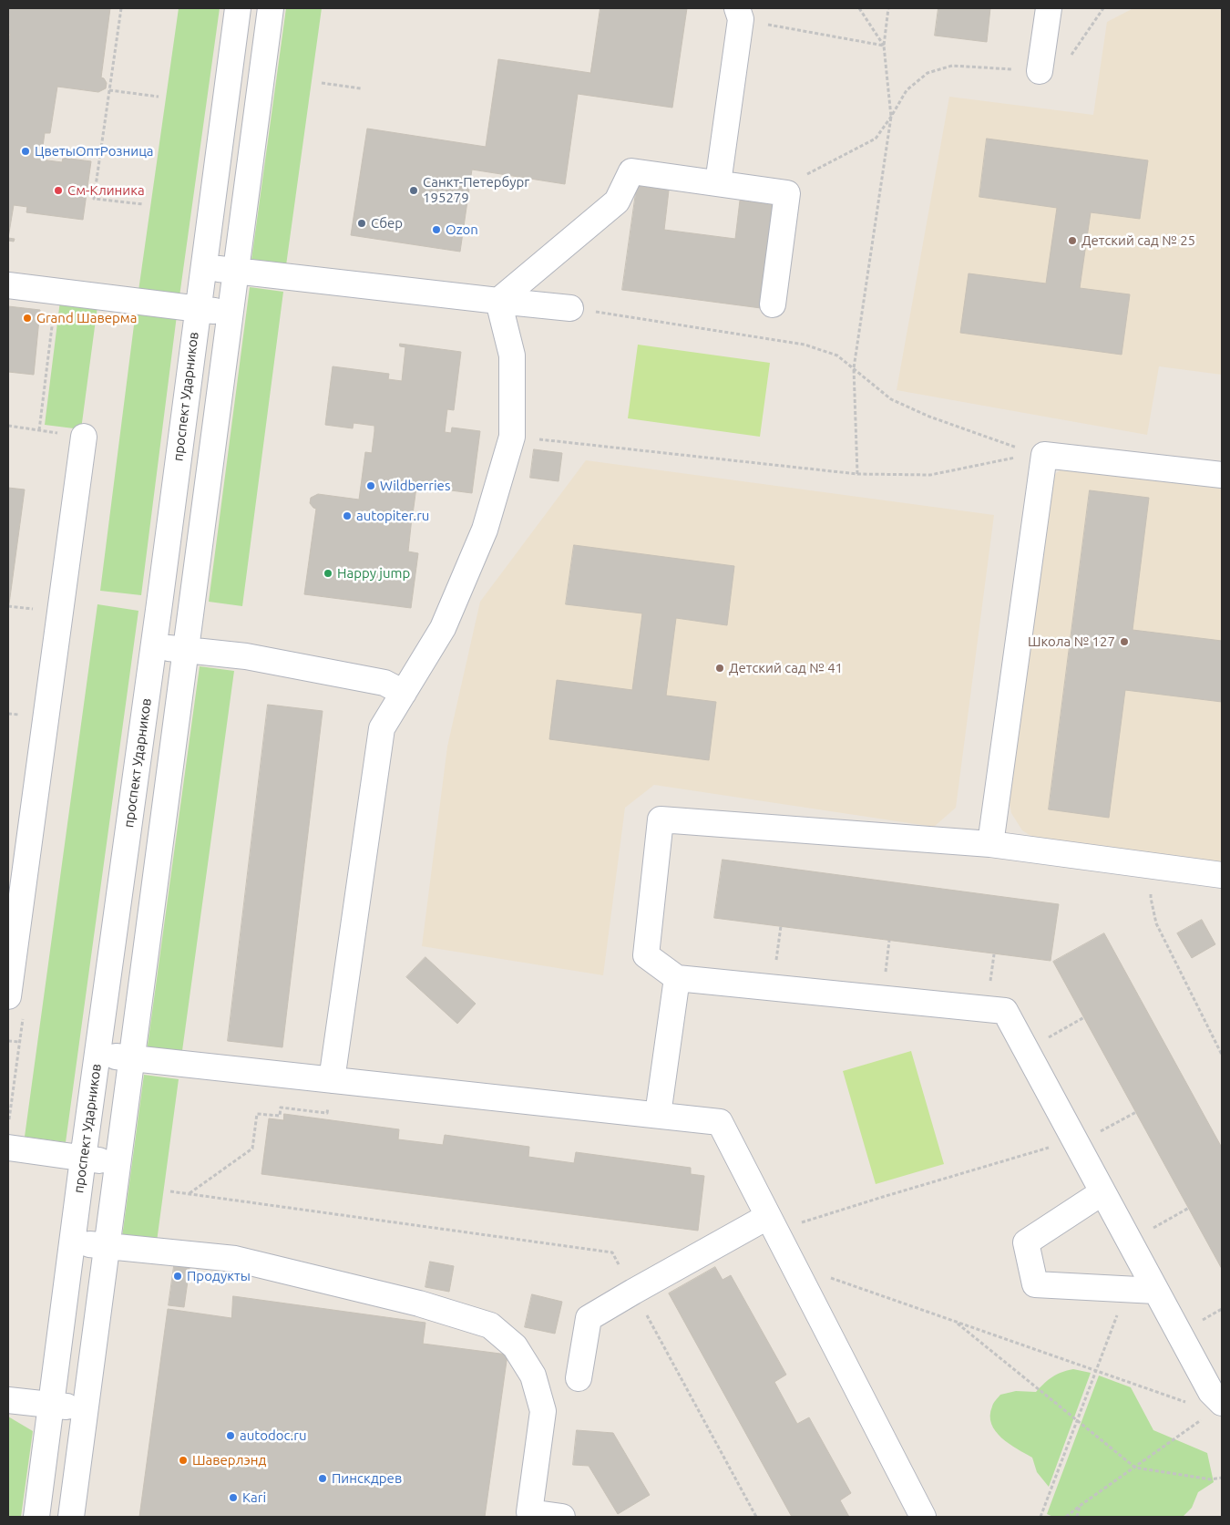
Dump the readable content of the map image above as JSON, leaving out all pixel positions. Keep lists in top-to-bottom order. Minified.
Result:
{"streets":{"street":["проспект Ударников"]},"places":["ЦветыОптРозница","См-Клиника","Санкт-Петербург 195279","Сбер","Ozon","Детский сад № 25","Grand Шаверма","Wildberries","autopiter.ru","Happy jump","Школа № 127","Детский сад № 41","Продукты","autodoc.ru","Шаверлэнд","Пинскдрев","Kari"]}
